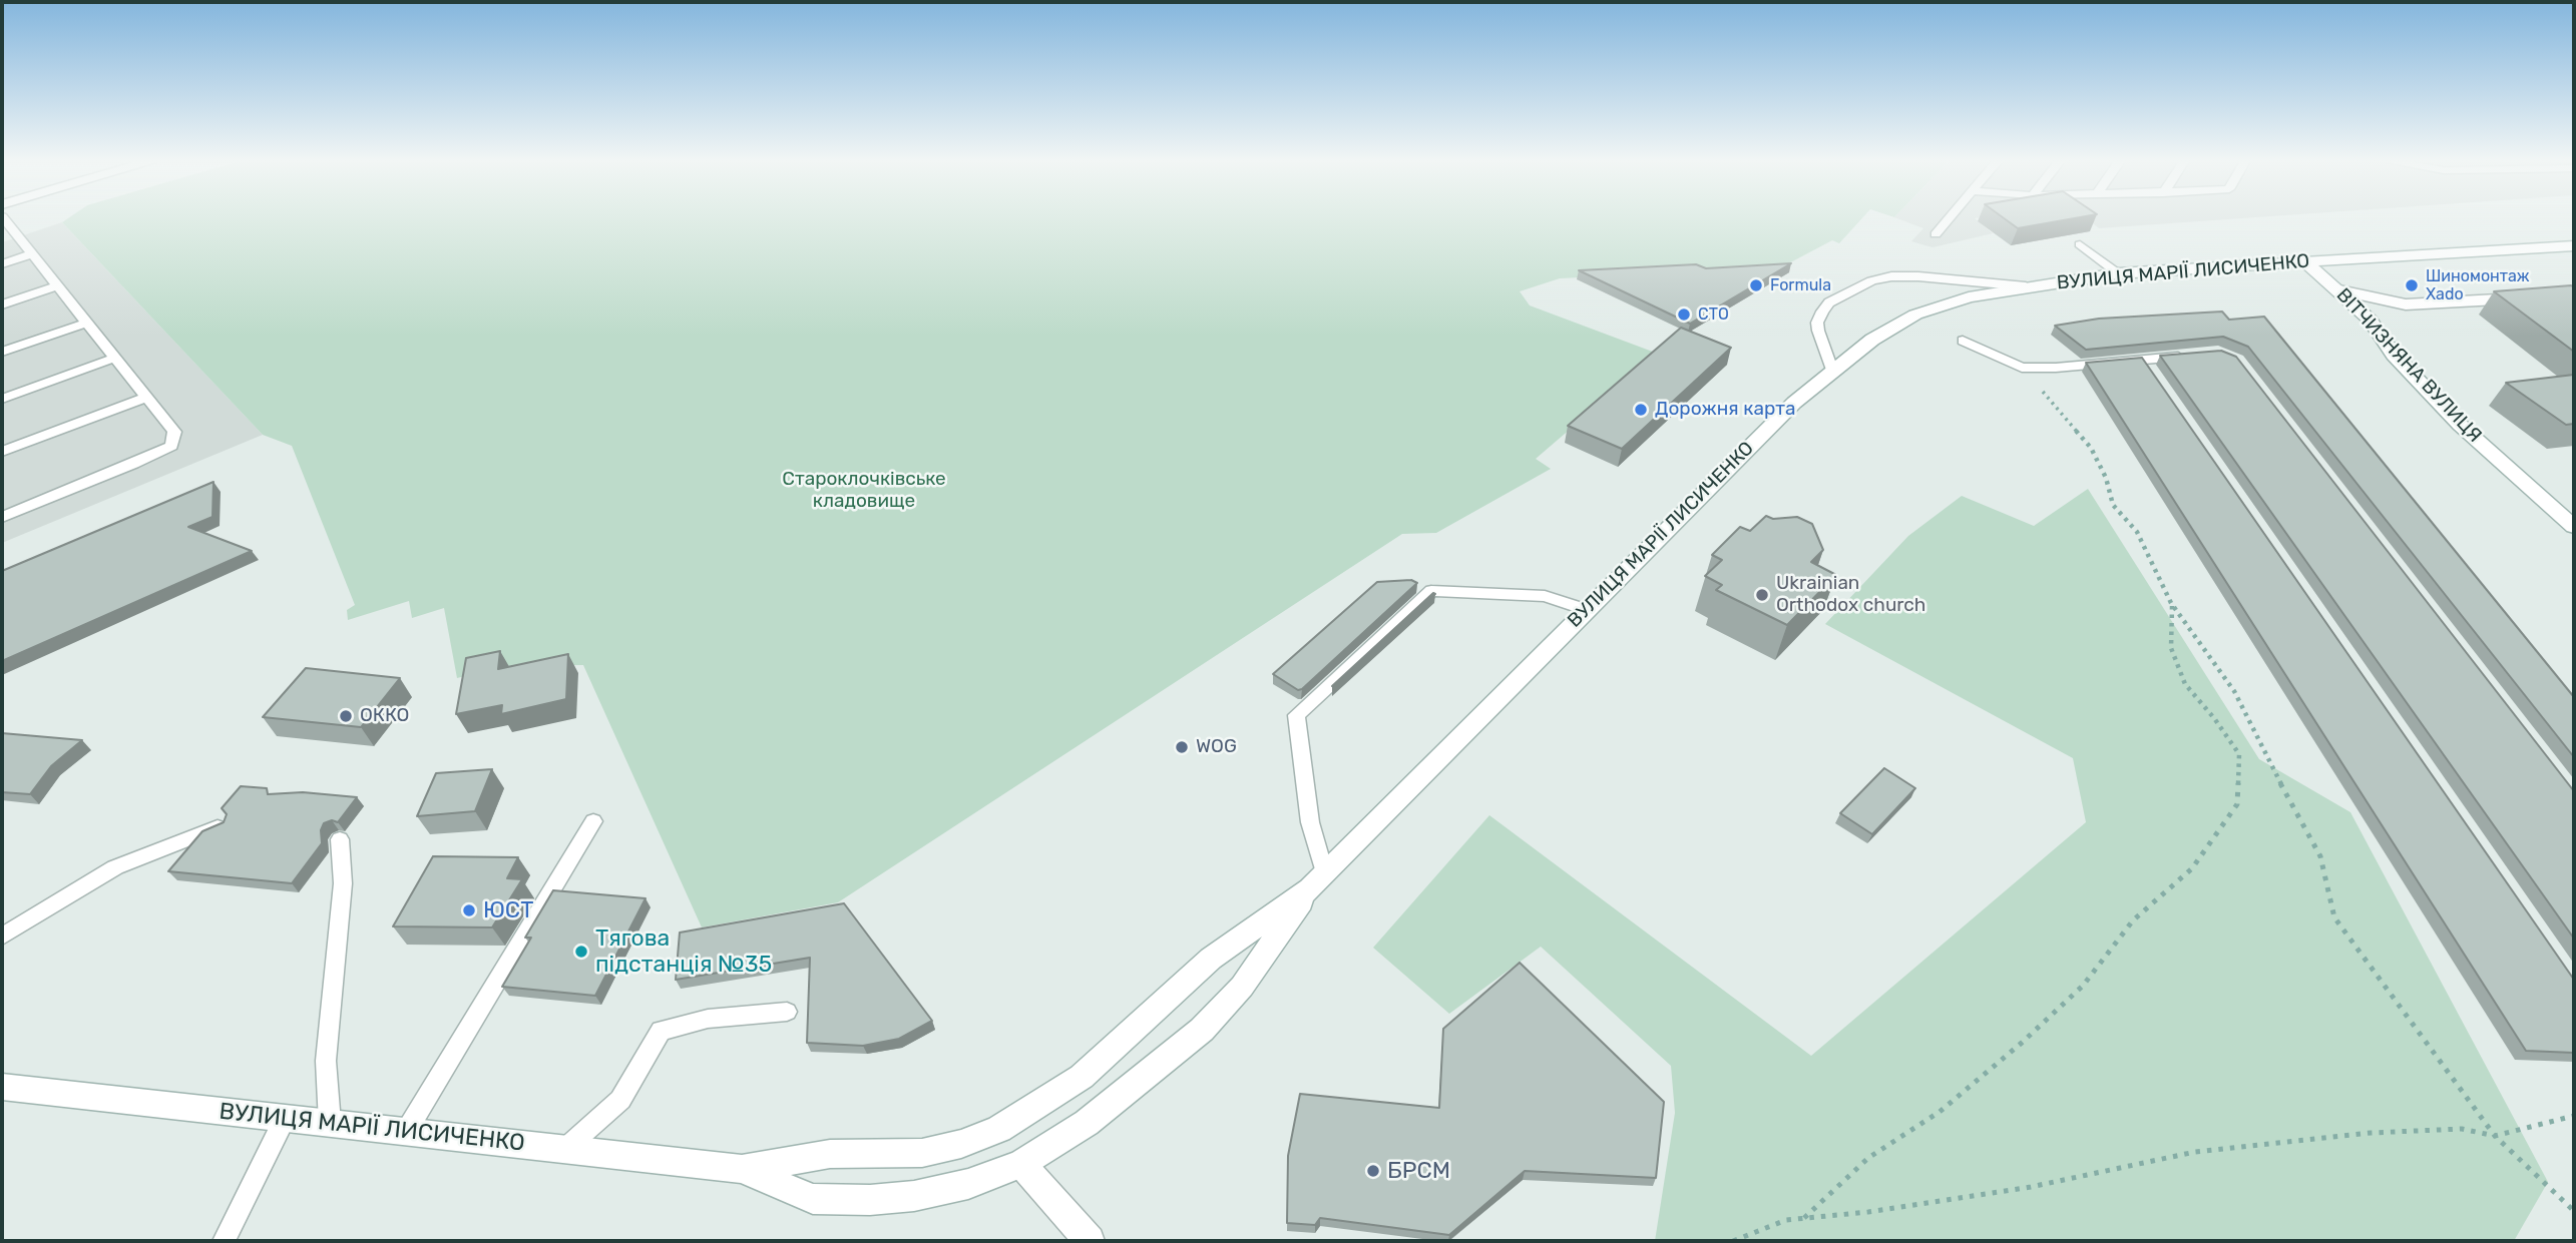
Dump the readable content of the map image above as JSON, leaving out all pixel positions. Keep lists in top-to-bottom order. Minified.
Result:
{"streets":{"main road":["ВУЛИЦЯ МАРІЇ ЛИСИЧЕНКО","ВІТЧИЗНЯНА ВУЛИЦЯ"]},"crossings":[["ВУЛИЦЯ МАРІЇ ЛИСИЧЕНКО","ВІТЧИЗНЯНА ВУЛИЦЯ"]],"parks":["Староклочківське кладовище"],"places":["Formula","Шиномонтаж Xado","СТО","Дорожня карта","Ukrainian Orthodox church","ОККО","WOG","ЮСТ","Тягова пiдстанцiя №35","БРСМ"]}
